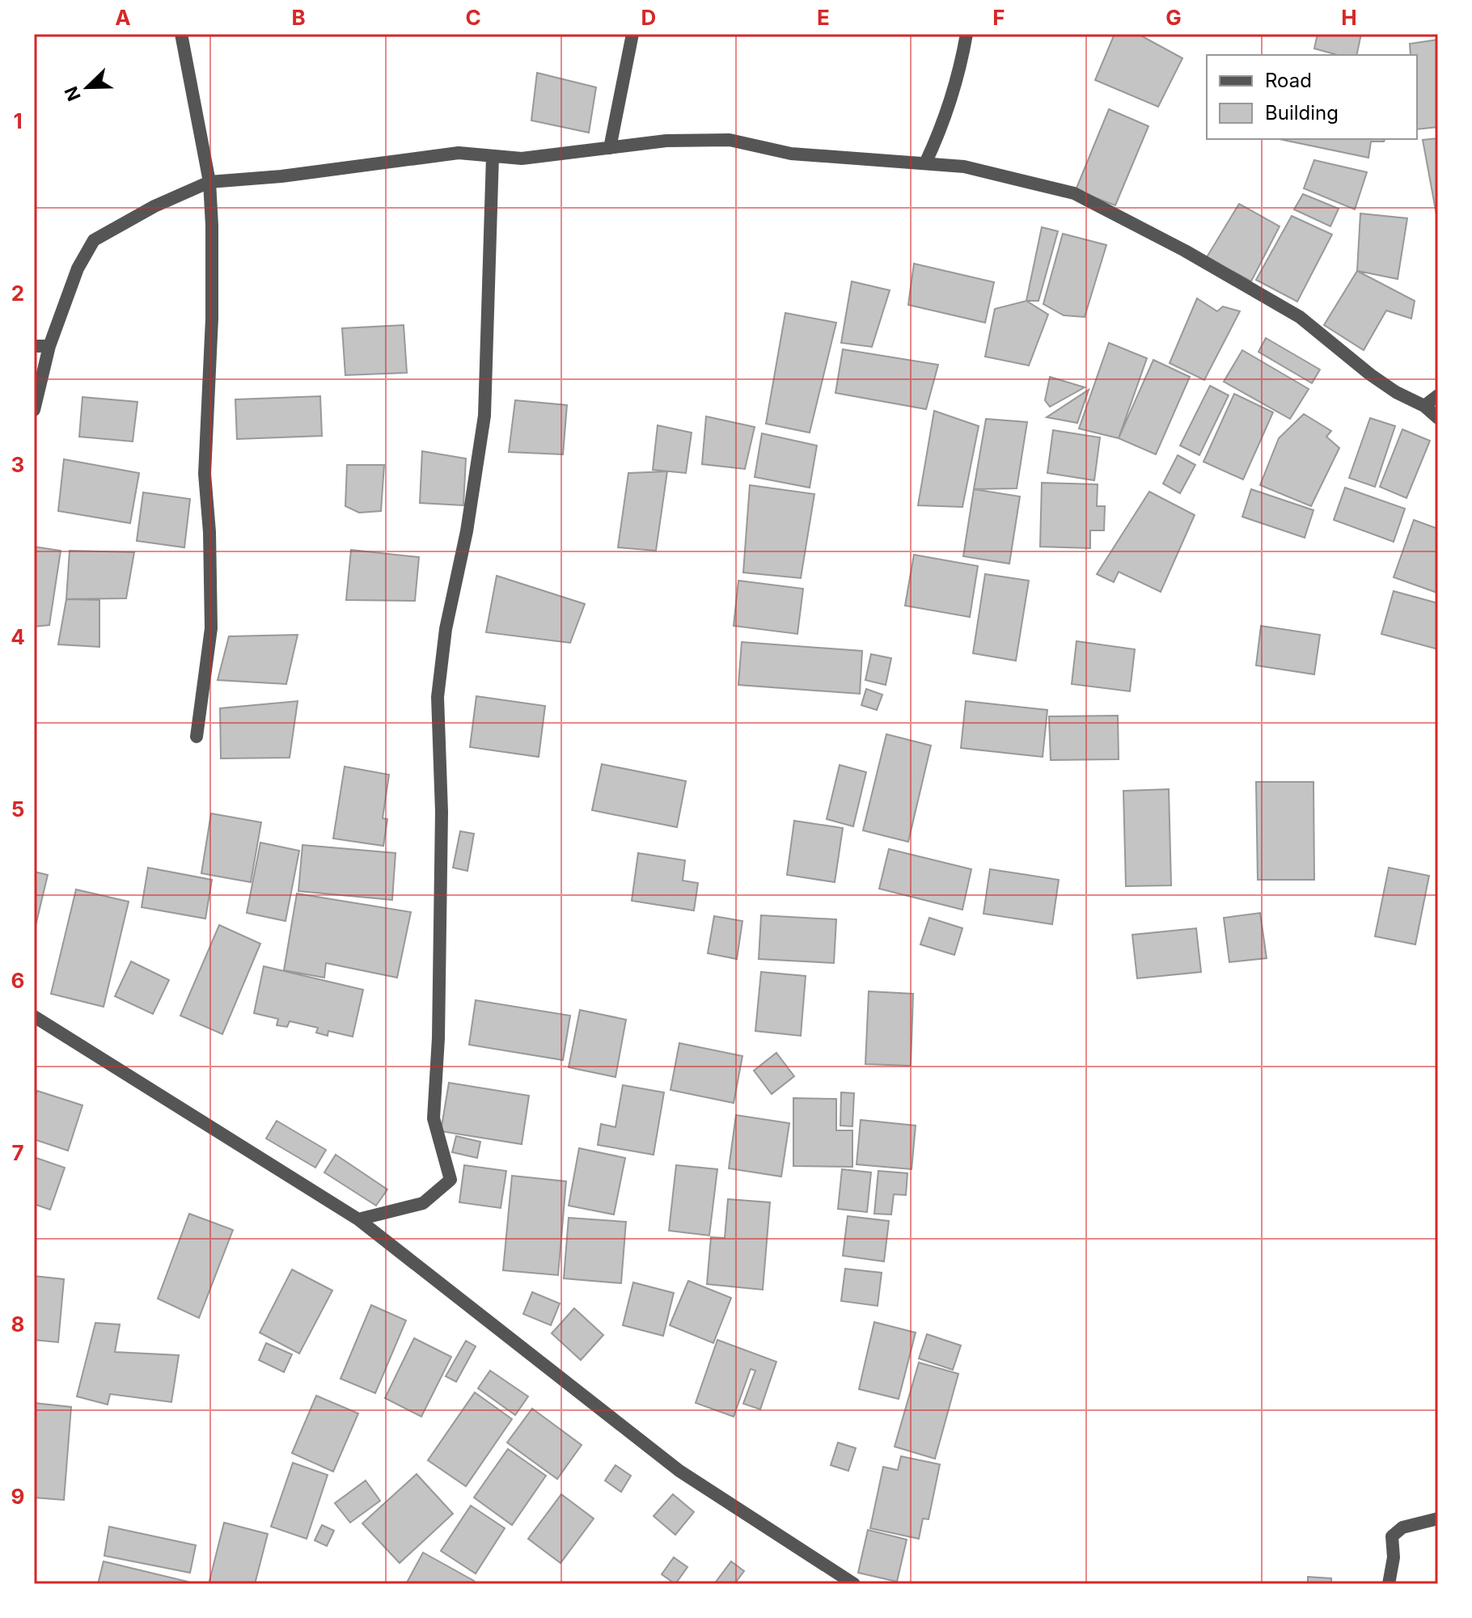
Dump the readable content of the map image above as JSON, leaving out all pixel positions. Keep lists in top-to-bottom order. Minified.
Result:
{"legend":["Road","Building"],"north":"bottom left","grid":{"columns":["A","B","C","D","E","F","G","H"],"rows":["1","2","3","4","5","6","7","8","9"]}}
